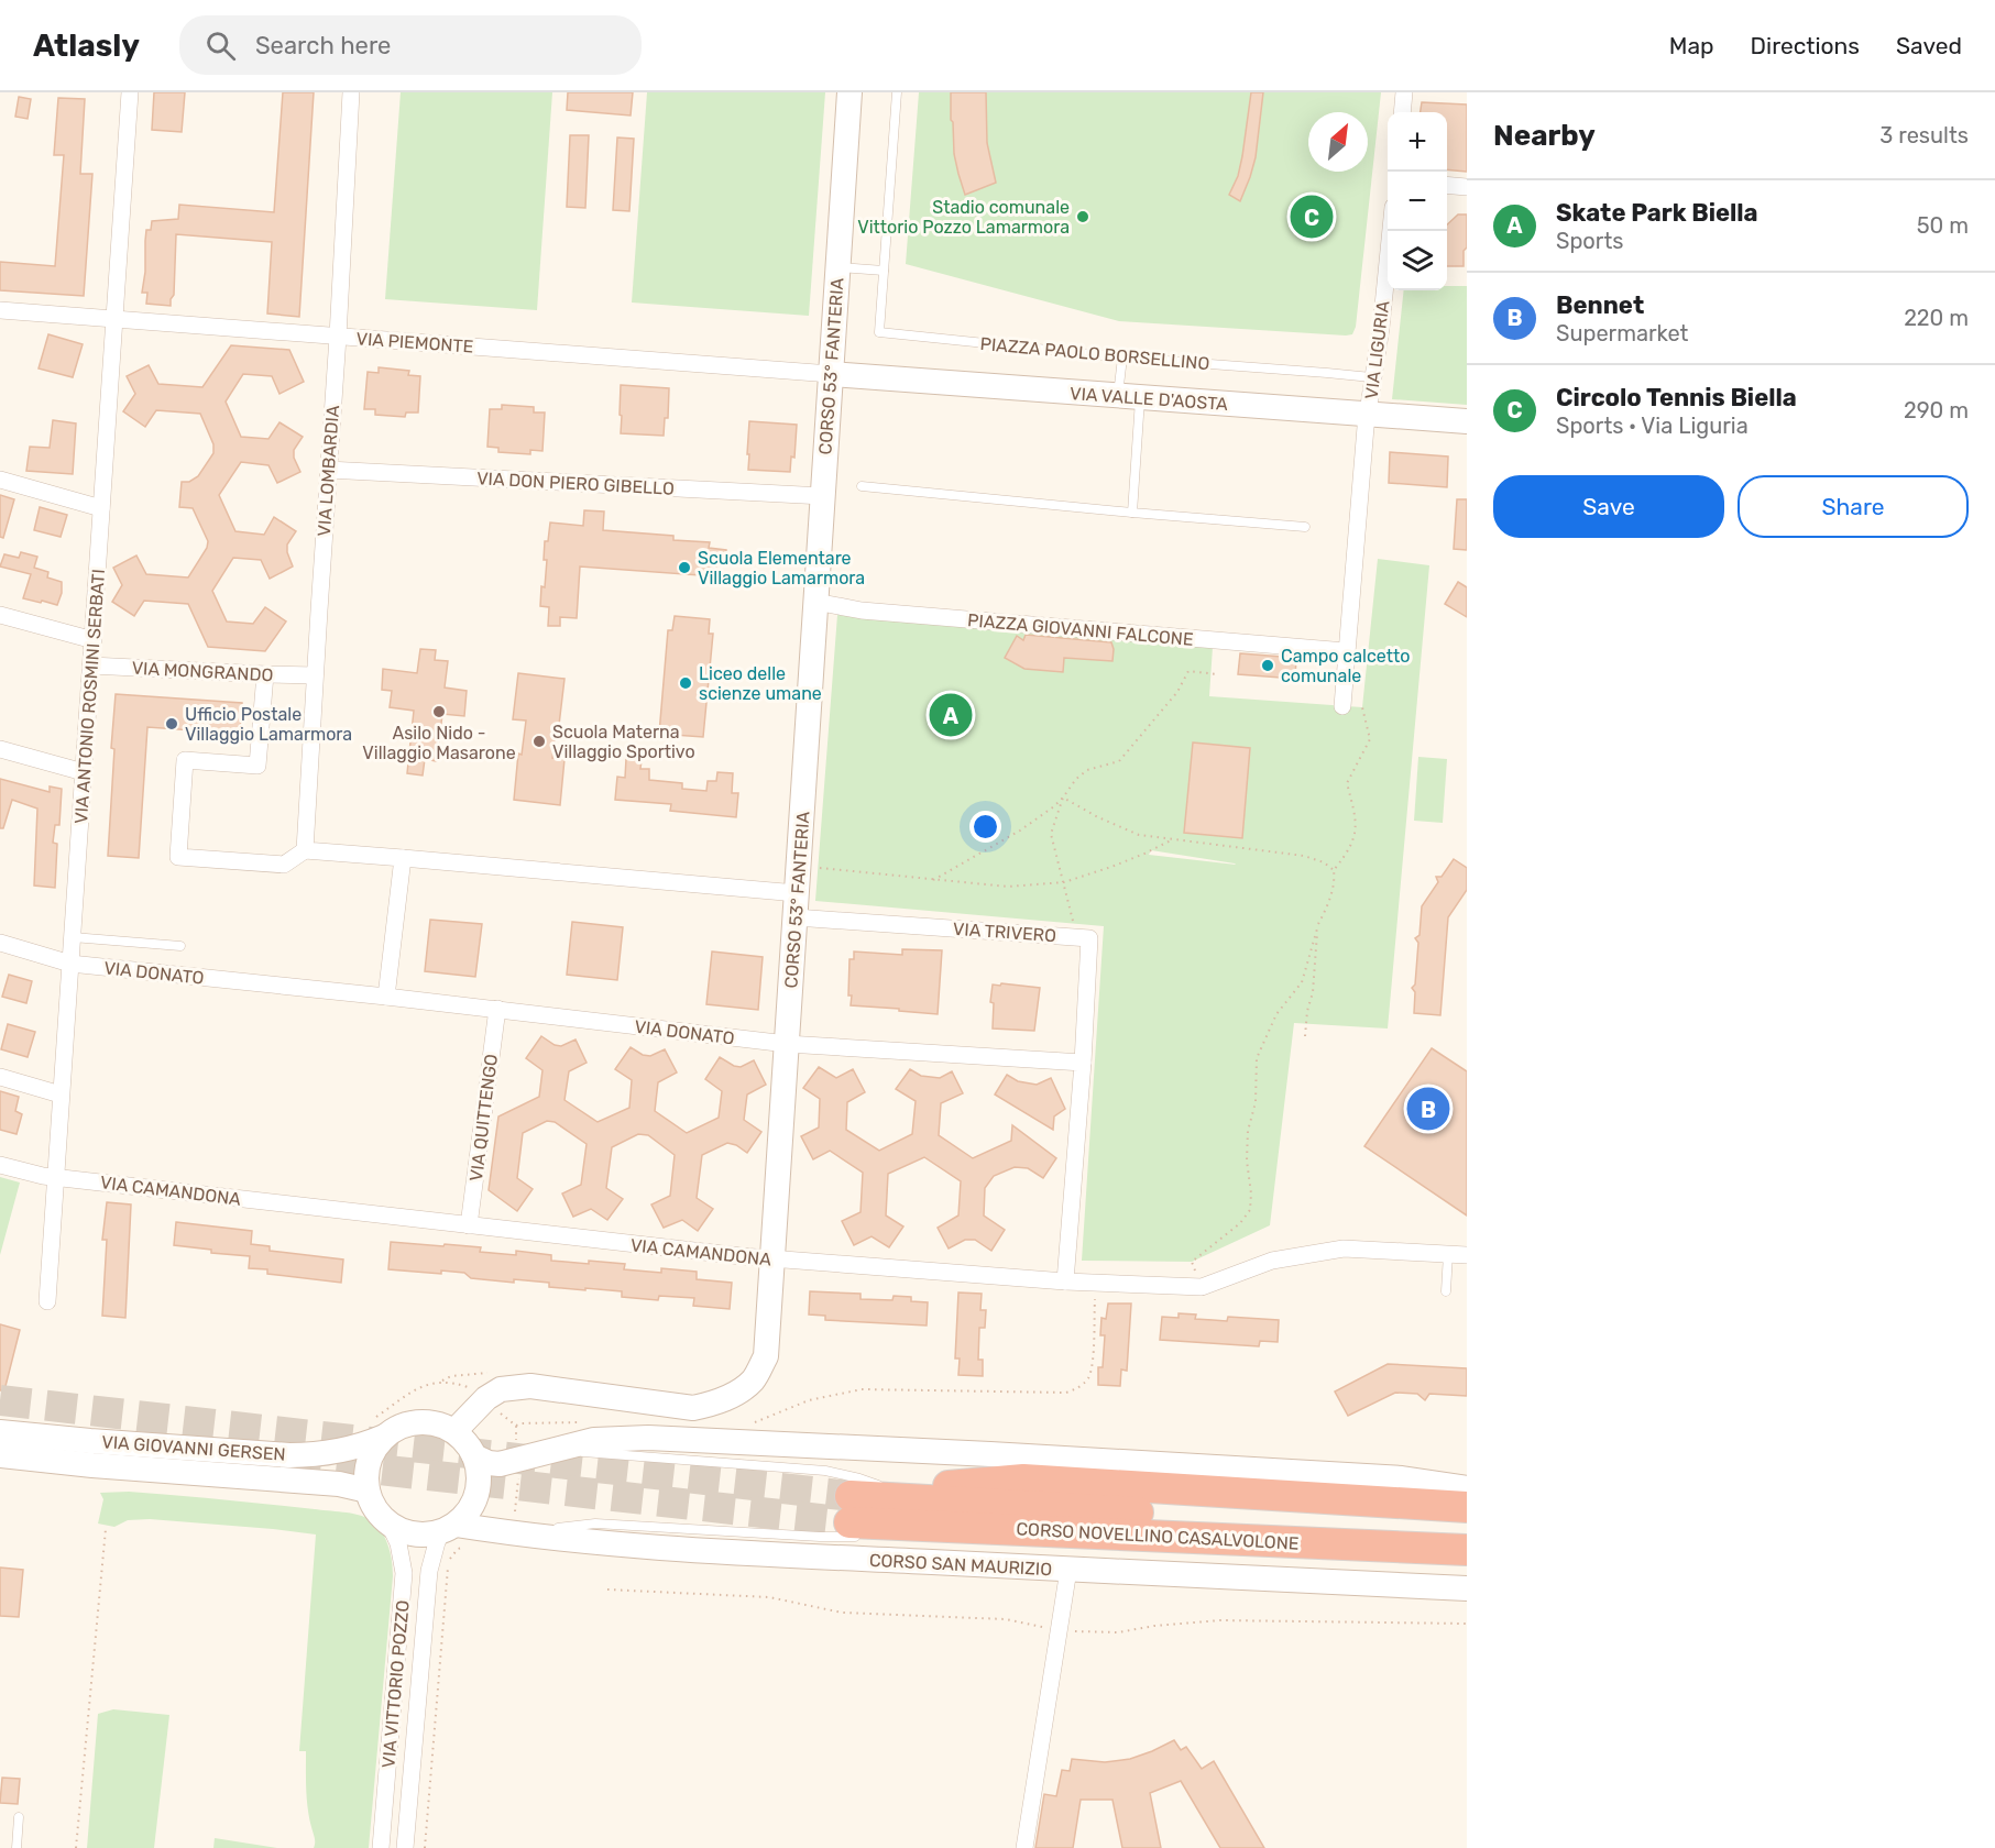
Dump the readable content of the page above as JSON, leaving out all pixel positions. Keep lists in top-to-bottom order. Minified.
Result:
{"streets":{"highway":["CORSO NOVELLINO CASALVOLONE"],"street":["VIA PIEMONTE","VIA LIGURIA","CORSO 53° FANTERIA","VIA VALLE D'AOSTA","VIA LOMBARDIA","VIA DON PIERO GIBELLO","PIAZZA GIOVANNI FALCONE","VIA MONGRANDO","VIA ANTONIO ROSMINI SERBATI","VIA TRIVERO","VIA DONATO","VIA QUITTENGO","VIA CAMANDONA","VIA GIOVANNI GERSEN","CORSO SAN MAURIZIO","VIA VITTORIO POZZO"],"lane":["PIAZZA PAOLO BORSELLINO"]},"crossings":[["VIA PIEMONTE","CORSO 53° FANTERIA"],["VIA PIEMONTE","VIA VALLE D'AOSTA"],["VIA PIEMONTE","VIA LOMBARDIA"],["VIA PIEMONTE","VIA ANTONIO ROSMINI SERBATI"],["VIA LIGURIA","PIAZZA PAOLO BORSELLINO"],["VIA LIGURIA","VIA VALLE D'AOSTA"],["CORSO 53° FANTERIA","VIA VALLE D'AOSTA"],["CORSO 53° FANTERIA","VIA DON PIERO GIBELLO"],["CORSO 53° FANTERIA","PIAZZA GIOVANNI FALCONE"],["CORSO 53° FANTERIA","VIA TRIVERO"],["CORSO 53° FANTERIA","VIA DONATO"],["CORSO 53° FANTERIA","VIA CAMANDONA"],["CORSO 53° FANTERIA","VIA GIOVANNI GERSEN"],["CORSO 53° FANTERIA","CORSO SAN MAURIZIO"],["CORSO 53° FANTERIA","VIA VITTORIO POZZO"],["VIA LOMBARDIA","VIA DON PIERO GIBELLO"],["VIA LOMBARDIA","VIA MONGRANDO"],["VIA MONGRANDO","VIA ANTONIO ROSMINI SERBATI"],["VIA ANTONIO ROSMINI SERBATI","VIA DONATO"],["VIA ANTONIO ROSMINI SERBATI","VIA CAMANDONA"],["VIA TRIVERO","VIA DONATO"],["VIA DONATO","VIA QUITTENGO"],["VIA QUITTENGO","VIA CAMANDONA"],["VIA GIOVANNI GERSEN","CORSO SAN MAURIZIO"],["VIA GIOVANNI GERSEN","VIA VITTORIO POZZO"],["CORSO SAN MAURIZIO","VIA VITTORIO POZZO"]],"places":["Stadio comunale Vittorio Pozzo Lamarmora","Scuola Elementare Villaggio Lamarmora","Campo calcetto comunale","Liceo delle scienze umane","Asilo Nido - Villaggio Masarone","Ufficio Postale Villaggio Lamarmora","Scuola Materna Villaggio Sportivo"],"north":"top right","page":{"header":"Atlasly","search":"Search here","nav":["Map","Directions","Saved"],"heading":["Nearby","3 results"],"map_buttons":["+","−"],"list":[{"mark":"A","name":"Skate Park Biella","note":"Sports","value":"50 m"},{"mark":"B","name":"Bennet","note":"Supermarket","value":"220 m"},{"mark":"C","name":"Circolo Tennis Biella","note":"Sports · Via Liguria","value":"290 m"}],"pins":["C","A","B"],"buttons":["Save","Share"]}}
